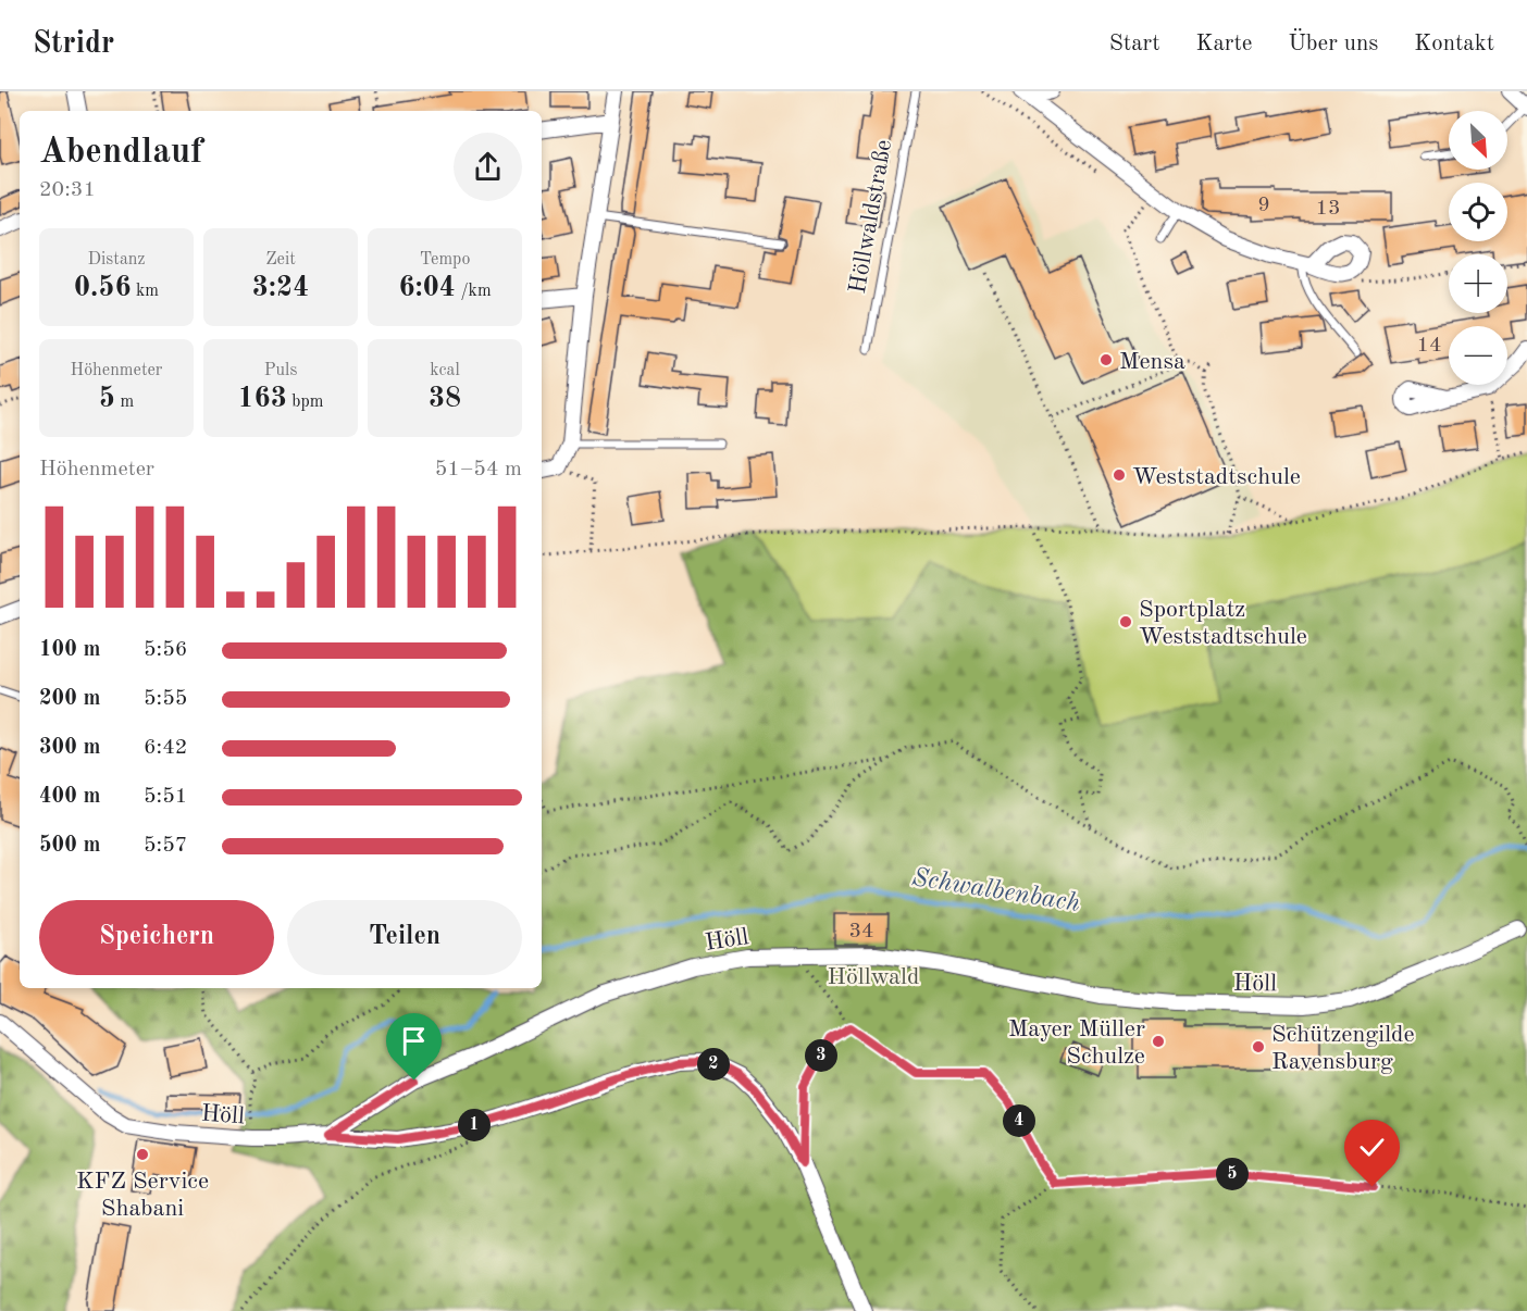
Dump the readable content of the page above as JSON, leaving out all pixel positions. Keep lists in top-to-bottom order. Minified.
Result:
{"streets":{"street":["Höll"],"lane":["Höllwaldstraße"]},"water":["Schwalbenbach"],"parks":["Höllwald"],"places":["Mensa","Weststadtschule","Sportplatz Weststadtschule","Mayer Müller Schulze","Schützengilde Ravensburg","KFZ Service Shabani"],"house_numbers":["9","13","14","34"],"north":"bottom right","page":{"header":"Stridr","nav":["Start","Karte","Über uns","Kontakt"],"map_buttons":["+","−"],"heading":["Abendlauf","20:31"],"stats":[["Distanz","0.56 km"],["Zeit","3:24"],["Tempo","6:04 /km"],["Höhenmeter","5 m"],["Puls","163 bpm"],["kcal","38"]],"chart":["Höhenmeter","51–54 m"],"list":[{"name":"100 m","note":"5:56"},{"name":"200 m","note":"5:55"},{"name":"300 m","note":"6:42"},{"name":"400 m","note":"5:51"},{"name":"500 m","note":"5:57"}],"buttons":["Speichern","Teilen"],"pins":["3","2","4","1","5"]}}
